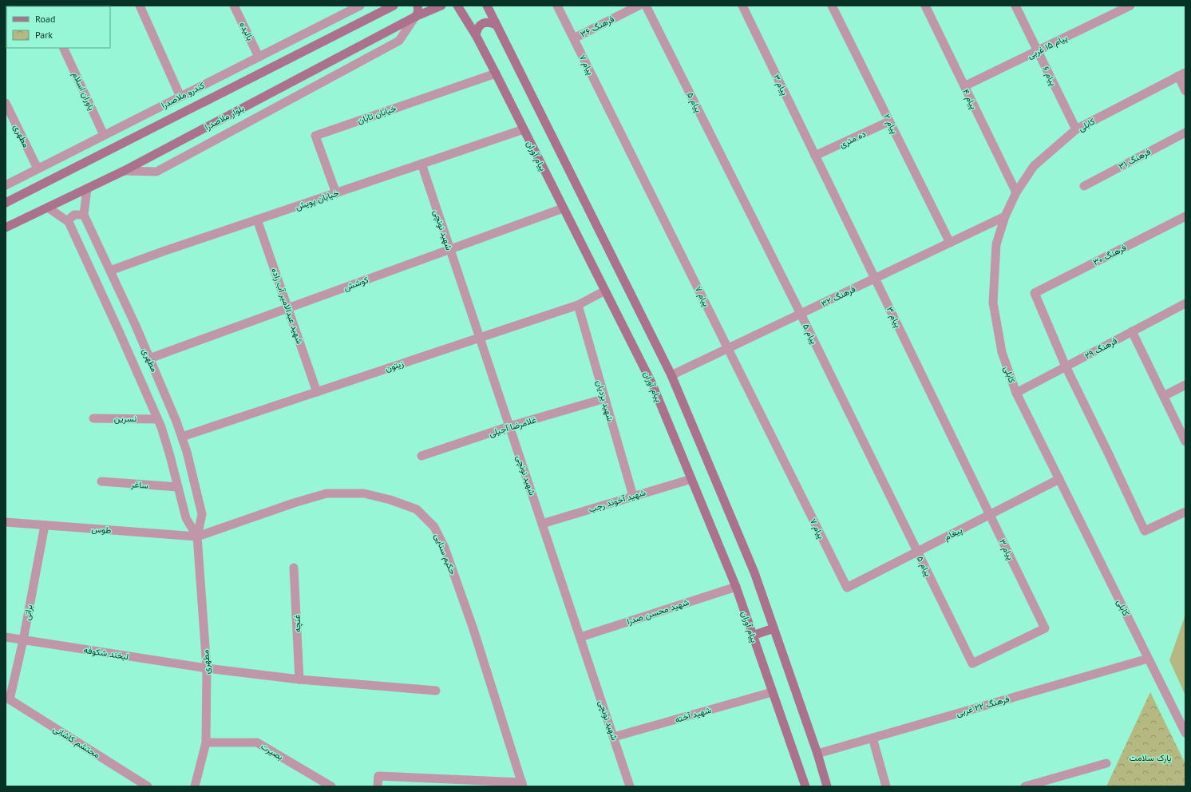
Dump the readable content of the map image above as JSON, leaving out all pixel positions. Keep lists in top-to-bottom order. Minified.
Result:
{"streets":{"main road":["بلوار ملاصدرا","پیام آوران"],"street":["فرهنگ ۳۶","بالیده","پیام ۱۵ غربی","پیام ۷","پیام ۶","پیام ۳","یاوران اسلام","کندرو ملاصدرا","پیام ۴","پیام ۵","خیابان تابان","پیام ۲","کابلی","مطهری","ده متری","فرهنگ ۳۱","خیابان پویش","شهید نونچی","فرهنگ ۳۰","کوشش","فرهنگ ۳۲","شهید عبدالامیر آب زاده","فرهنگ ۲۹","زیتون","شهید یزدیان","نسرین","غلامرضا آجیلی","ساغر","شهید آخوند رجب","طوس","پیغام","حکیم سنایی","شهید محسن صدرا","براتی","غنچه","لبخند شکوفه","فرهنگ ۲۲ غربی","شهید آخته","محتشم کاشانی","بصیرت"]},"crossings":[["فرهنگ ۳۶","پیام ۷"],["بالیده","کندرو ملاصدرا"],["پیام ۱۵ غربی","پیام ۶"],["پیام ۱۵ غربی","پیام ۴"],["پیام ۷","فرهنگ ۳۲"],["پیام ۷","پیغام"],["پیام ۶","کابلی"],["پیام ۳","پیام ۵"],["پیام ۳","ده متری"],["پیام ۳","فرهنگ ۳۲"],["پیام ۳","پیغام"],["یاوران اسلام","کندرو ملاصدرا"],["کندرو ملاصدرا","مطهری"],["پیام ۴","کابلی"],["پیام ۵","فرهنگ ۳۲"],["پیام ۵","پیغام"],["خیابان تابان","پیام آوران"],["خیابان تابان","خیابان پویش"],["پیام ۲","ده متری"],["پیام ۲","فرهنگ ۳۲"],["کابلی","فرهنگ ۳۲"],["کابلی","فرهنگ ۲۹"],["کابلی","پیغام"],["کابلی","فرهنگ ۲۲ غربی"],["مطهری","خیابان پویش"],["مطهری","کوشش"],["مطهری","زیتون"],["مطهری","نسرین"],["مطهری","ساغر"],["مطهری","طوس"],["مطهری","حکیم سنایی"],["مطهری","لبخند شکوفه"],["مطهری","بصیرت"],["پیام آوران","خیابان پویش"],["پیام آوران","کوشش"],["پیام آوران","زیتون"],["پیام آوران","شهید آخوند رجب"],["پیام آوران","شهید محسن صدرا"],["پیام آوران","شهید آخته"],["خیابان پویش","شهید نونچی"],["خیابان پویش","شهید عبدالامیر آب زاده"],["شهید نونچی","کوشش"],["شهید نونچی","زیتون"],["شهید نونچی","غلامرضا آجیلی"],["شهید نونچی","شهید آخوند رجب"],["شهید نونچی","شهید محسن صدرا"],["شهید نونچی","شهید آخته"],["فرهنگ ۳۰","فرهنگ ۲۹"],["کوشش","شهید عبدالامیر آب زاده"],["شهید عبدالامیر آب زاده","زیتون"],["زیتون","شهید یزدیان"],["شهید یزدیان","غلامرضا آجیلی"],["شهید یزدیان","شهید آخوند رجب"],["طوس","حکیم سنایی"],["طوس","براتی"],["براتی","لبخند شکوفه"],["براتی","محتشم کاشانی"],["غنچه","لبخند شکوفه"]],"parks":["پارک سلامت"],"legend":["Road","Park"]}
